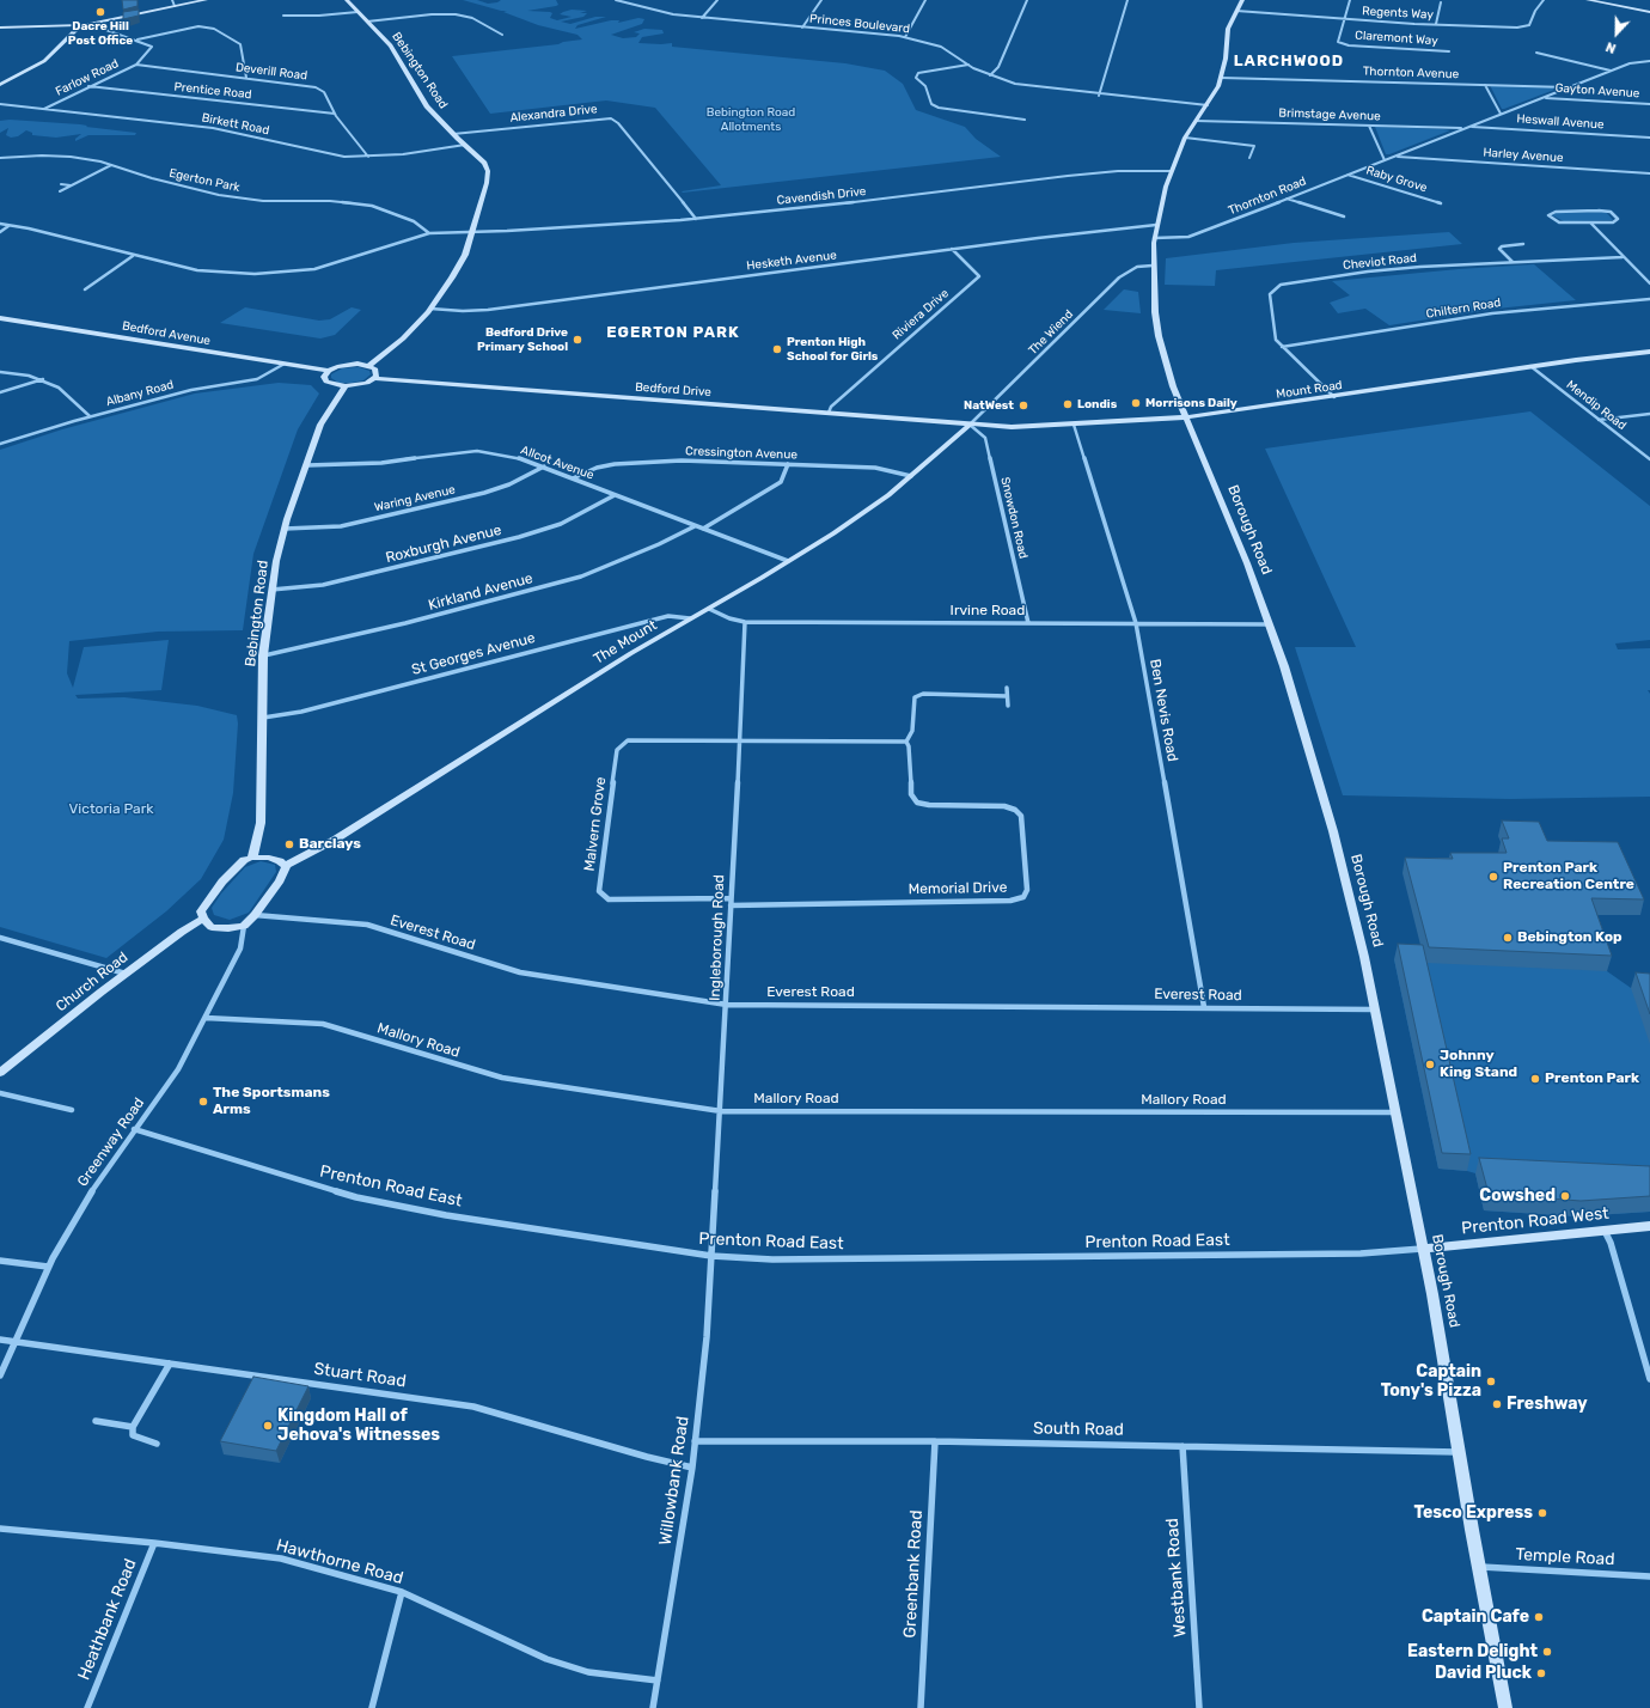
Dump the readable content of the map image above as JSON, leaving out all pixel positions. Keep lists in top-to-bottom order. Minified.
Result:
{"streets":{"street":["Regents Way","Princes Boulevard","Claremont Way","Bebington Road","Deverill Road","Thornton Avenue","Farlow Road","Prentice Road","Gayton Avenue","Alexandra Drive","Brimstage Avenue","Heswall Avenue","Birkett Road","Harley Avenue","Raby Grove","Egerton Park","Cavendish Drive","Thornton Road","Hesketh Avenue","Cheviot Road","Chiltern Road","Riviera Drive","The Wiend","Bedford Avenue","Bedford Drive","Mount Road","Albany Road","Mendip Road","Cressington Avenue","Allcot Avenue","Waring Avenue","Snowdon Road","Borough Road","Roxburgh Avenue","Kirkland Avenue","Irvine Road","The Mount","St Georges Avenue","Ben Nevis Road","Malvern Grove","Memorial Drive","Everest Road","Ingleborough Road","Church Road","Mallory Road","Greenway Road","Prenton Road East","Prenton Road West","Stuart Road","South Road","Willowbank Road","Temple Road","Hawthorne Road","Greenbank Road","Westbank Road","Heathbank Road"]},"crossings":[["Regents Way","Claremont Way"],["Regents Way","Borough Road"],["Princes Boulevard","Borough Road"],["Bebington Road","Alexandra Drive"],["Bebington Road","Birkett Road"],["Bebington Road","Cavendish Drive"],["Bebington Road","Hesketh Avenue"],["Bebington Road","Allcot Avenue"],["Bebington Road","Waring Avenue"],["Bebington Road","Roxburgh Avenue"],["Bebington Road","Kirkland Avenue"],["Bebington Road","St Georges Avenue"],["Deverill Road","Farlow Road"],["Deverill Road","Prentice Road"],["Deverill Road","Birkett Road"],["Thornton Avenue","Thornton Road"],["Thornton Avenue","Borough Road"],["Farlow Road","Prentice Road"],["Farlow Road","Birkett Road"],["Gayton Avenue","Thornton Road"],["Alexandra Drive","Cavendish Drive"],["Brimstage Avenue","Thornton Road"],["Brimstage Avenue","Borough Road"],["Heswall Avenue","Thornton Road"],["Harley Avenue","Thornton Road"],["Raby Grove","Thornton Road"],["Cavendish Drive","Borough Road"],["Thornton Road","Borough Road"],["Hesketh Avenue","Riviera Drive"],["Hesketh Avenue","Borough Road"],["Cheviot Road","Chiltern Road"],["Cheviot Road","Mount Road"],["Riviera Drive","Bedford Drive"],["The Wiend","Bedford Drive"],["The Wiend","Mount Road"],["The Wiend","Snowdon Road"],["The Wiend","Borough Road"],["The Wiend","The Mount"],["Bedford Avenue","Albany Road"],["Bedford Drive","Mount Road"],["Bedford Drive","Snowdon Road"],["Bedford Drive","The Mount"],["Mount Road","Mendip Road"],["Mount Road","Snowdon Road"],["Mount Road","Borough Road"],["Mount Road","The Mount"],["Mount Road","Ben Nevis Road"],["Cressington Avenue","Allcot Avenue"],["Cressington Avenue","The Mount"],["Allcot Avenue","Waring Avenue"],["Allcot Avenue","Roxburgh Avenue"],["Allcot Avenue","Kirkland Avenue"],["Allcot Avenue","The Mount"],["Snowdon Road","Irvine Road"],["Snowdon Road","The Mount"],["Borough Road","Irvine Road"],["Borough Road","Everest Road"],["Borough Road","Mallory Road"],["Borough Road","Prenton Road East"],["Borough Road","Prenton Road West"],["Borough Road","South Road"],["Borough Road","Temple Road"],["Irvine Road","The Mount"],["Irvine Road","Ben Nevis Road"],["Irvine Road","Ingleborough Road"],["The Mount","St Georges Avenue"],["Ben Nevis Road","Everest Road"],["Malvern Grove","Memorial Drive"],["Malvern Grove","Ingleborough Road"],["Memorial Drive","Ingleborough Road"],["Everest Road","Ingleborough Road"],["Ingleborough Road","Mallory Road"],["Ingleborough Road","Prenton Road East"],["Ingleborough Road","Willowbank Road"],["Mallory Road","Greenway Road"],["Greenway Road","Prenton Road East"],["Greenway Road","Stuart Road"],["Prenton Road East","Prenton Road West"],["Prenton Road East","Willowbank Road"],["Stuart Road","Willowbank Road"],["South Road","Willowbank Road"],["South Road","Greenbank Road"],["South Road","Westbank Road"],["Willowbank Road","Hawthorne Road"],["Hawthorne Road","Heathbank Road"]],"districts":["LARCHWOOD","EGERTON PARK"],"parks":["Bebington Road Allotments","Victoria Park"],"places":["Dacre Hill Post Office","Bedford Drive Primary School","Prenton High School for Girls","Morrisons Daily","Londis","NatWest","Barclays","Prenton Park Recreation Centre","Bebington Kop","Johnny King Stand","Prenton Park","The Sportsmans Arms","Cowshed","Captain Tony's Pizza","Freshway","Kingdom Hall of Jehova's Witnesses","Tesco Express","Captain Cafe","Eastern Delight","David Pluck"],"north":"bottom"}
